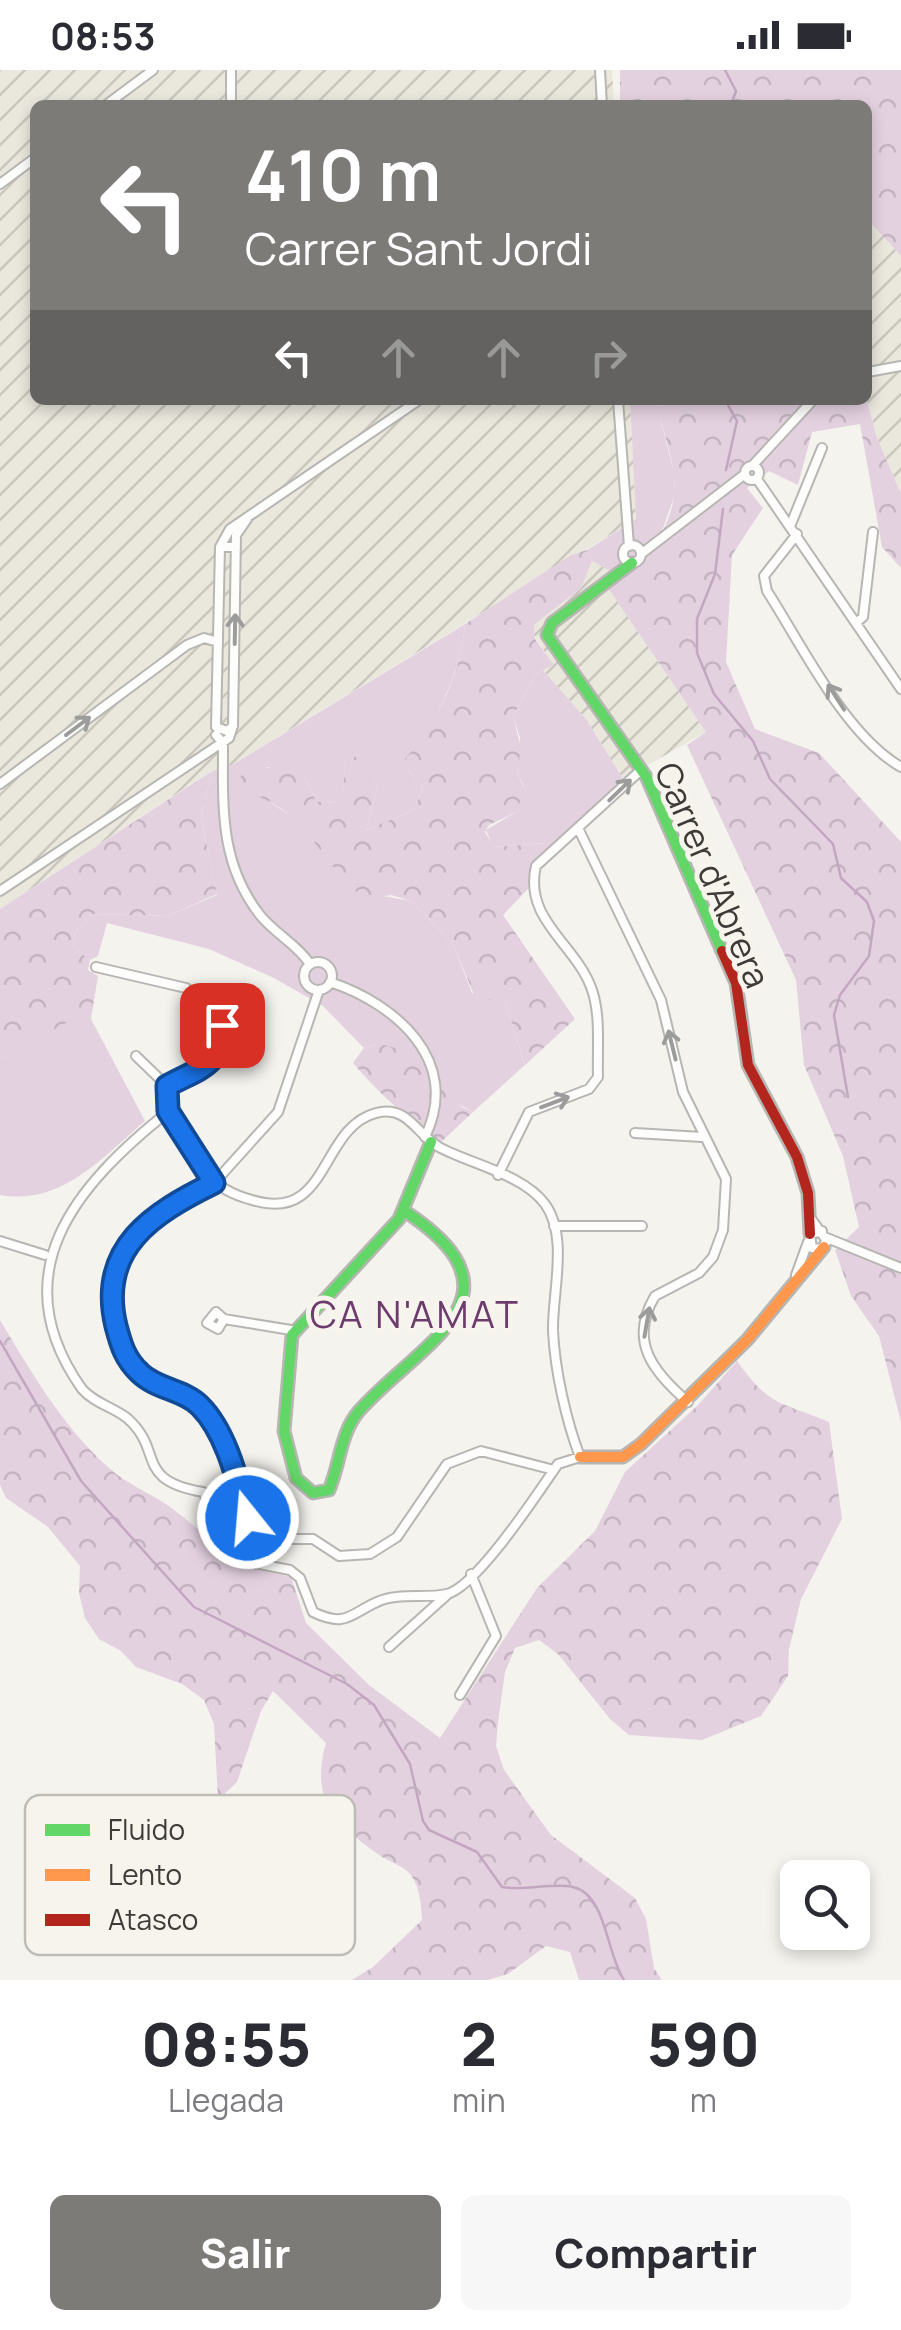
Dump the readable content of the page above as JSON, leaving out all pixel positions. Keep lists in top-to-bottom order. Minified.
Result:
{"streets":{"street":["Carrer d'Abrera"]},"districts":["CA N'AMAT"],"legend":["Fluido","Lento","Atasco"],"page":{"status":"08:53","turn":["410 m","Carrer Sant Jordi"],"eta":["08:55","Llegada","2","min","590","m"],"buttons":["Salir","Compartir"]}}
